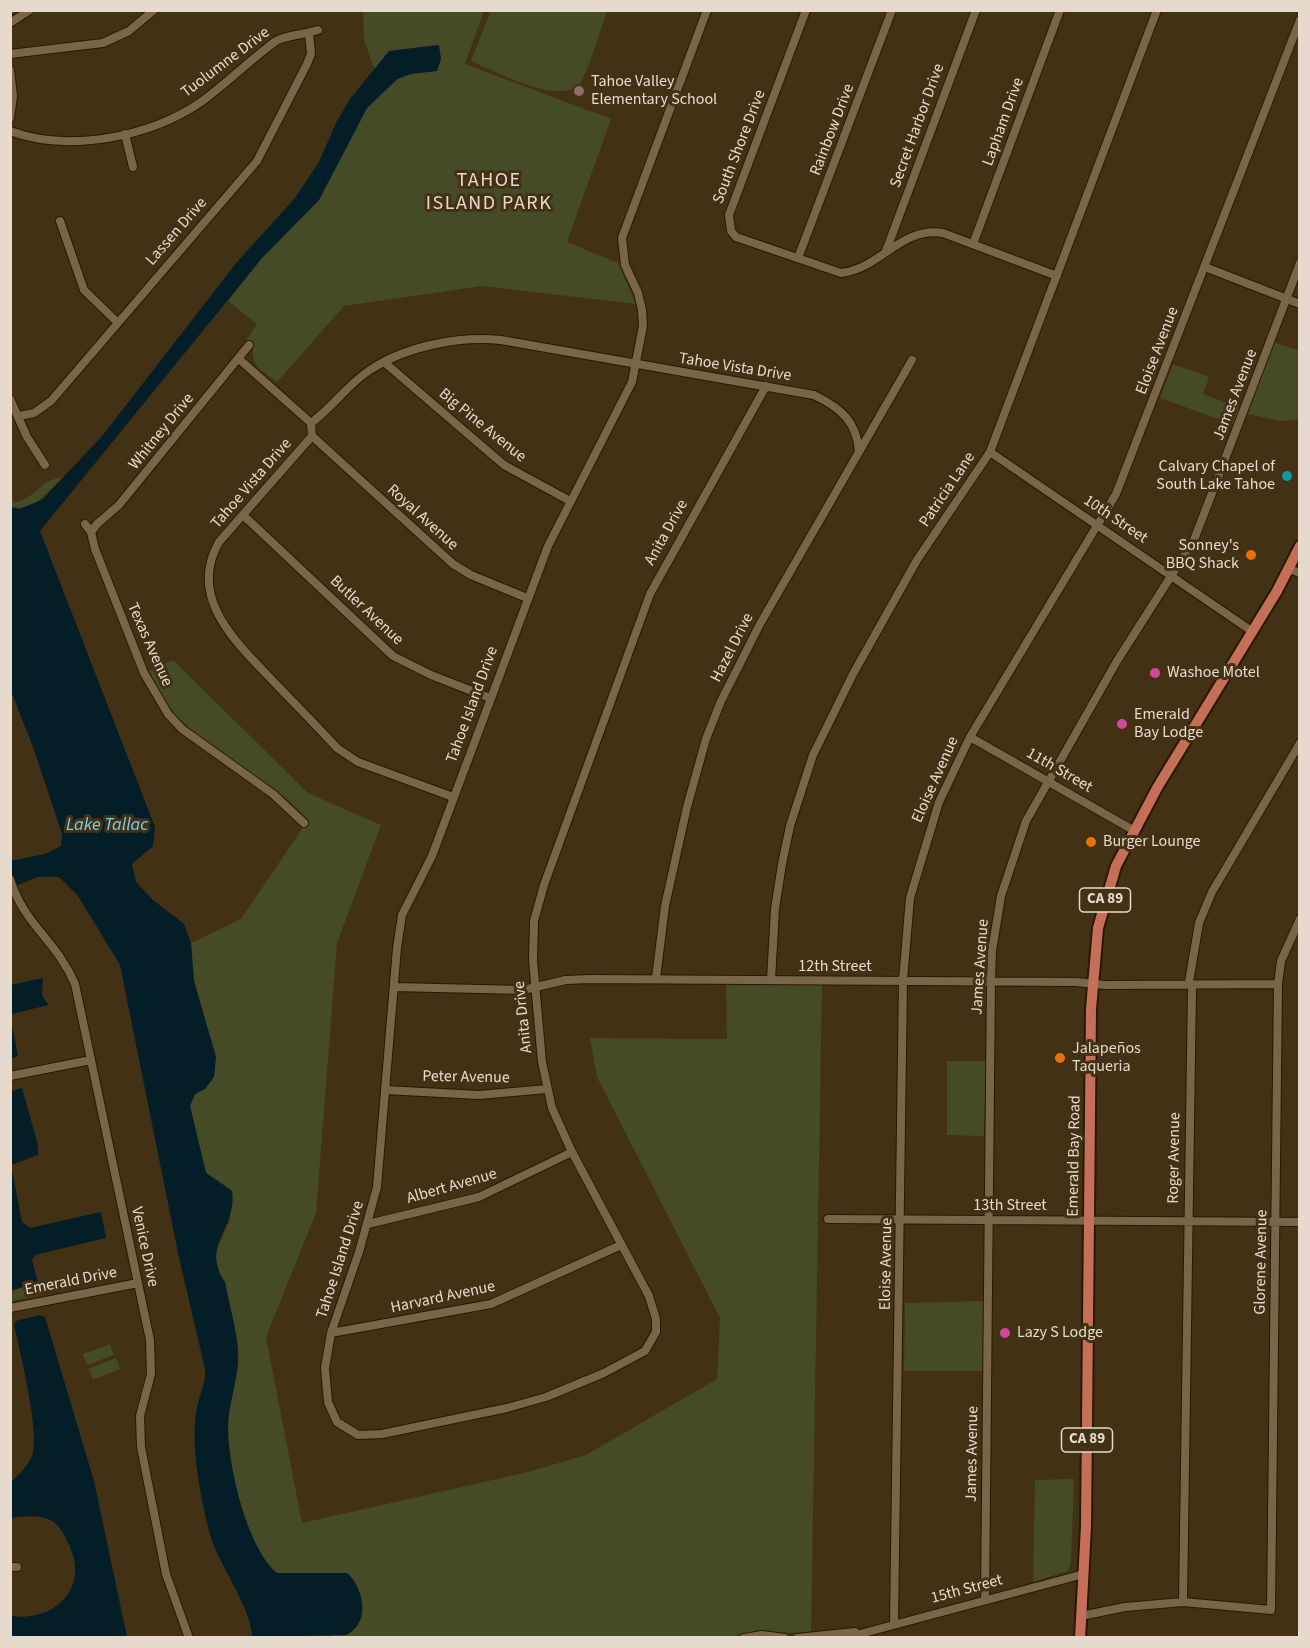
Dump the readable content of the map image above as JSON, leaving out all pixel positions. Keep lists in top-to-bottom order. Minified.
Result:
{"streets":{"main road":["CA 89","Emerald Bay Road"],"street":["Tuolumne Drive","Lapham Drive","Secret Harbor Drive","Rainbow Drive","South Shore Drive","Lassen Drive","Eloise Avenue","Tahoe Vista Drive","James Avenue","Big Pine Avenue","Whitney Drive","Patricia Lane","Royal Avenue","10th Street","Anita Drive","Butler Avenue","Texas Avenue","Hazel Drive","Tahoe Island Drive","11th Street","12th Street","Peter Avenue","Roger Avenue","Albert Avenue","13th Street","Venice Drive","Glorene Avenue","Emerald Drive","Harvard Avenue","15th Street"]},"crossings":[["Tuolumne Drive","Lassen Drive"],["Lapham Drive","South Shore Drive"],["Secret Harbor Drive","South Shore Drive"],["Rainbow Drive","South Shore Drive"],["South Shore Drive","Patricia Lane"],["Eloise Avenue","10th Street"],["Eloise Avenue","11th Street"],["Eloise Avenue","12th Street"],["Eloise Avenue","13th Street"],["Eloise Avenue","15th Street"],["Tahoe Vista Drive","Big Pine Avenue"],["Tahoe Vista Drive","Royal Avenue"],["Tahoe Vista Drive","Anita Drive"],["Tahoe Vista Drive","Butler Avenue"],["Tahoe Vista Drive","Hazel Drive"],["Tahoe Vista Drive","Tahoe Island Drive"],["James Avenue","10th Street"],["James Avenue","11th Street"],["James Avenue","12th Street"],["James Avenue","13th Street"],["James Avenue","15th Street"],["Big Pine Avenue","Tahoe Island Drive"],["Whitney Drive","Texas Avenue"],["Patricia Lane","10th Street"],["Patricia Lane","12th Street"],["Royal Avenue","Tahoe Island Drive"],["10th Street","Emerald Bay Road"],["Anita Drive","Tahoe Island Drive"],["Anita Drive","12th Street"],["Anita Drive","Peter Avenue"],["Anita Drive","Albert Avenue"],["Anita Drive","Harvard Avenue"],["Butler Avenue","Tahoe Island Drive"],["Hazel Drive","12th Street"],["Tahoe Island Drive","12th Street"],["Tahoe Island Drive","Peter Avenue"],["Tahoe Island Drive","Albert Avenue"],["Tahoe Island Drive","Harvard Avenue"],["11th Street","Emerald Bay Road"],["12th Street","Emerald Bay Road"],["12th Street","Roger Avenue"],["12th Street","Glorene Avenue"],["Emerald Bay Road","13th Street"],["Emerald Bay Road","15th Street"],["Roger Avenue","13th Street"],["Roger Avenue","Glorene Avenue"],["13th Street","Glorene Avenue"],["Venice Drive","Emerald Drive"]],"districts":["TAHOE ISLAND PARK"],"water":["Lake Tallac"],"places":["Tahoe Valley Elementary School","Calvary Chapel of South Lake Tahoe","Sonney's BBQ Shack","Washoe Motel","Emerald Bay Lodge","Burger Lounge","Jalapeños Taqueria","Lazy S Lodge"]}
